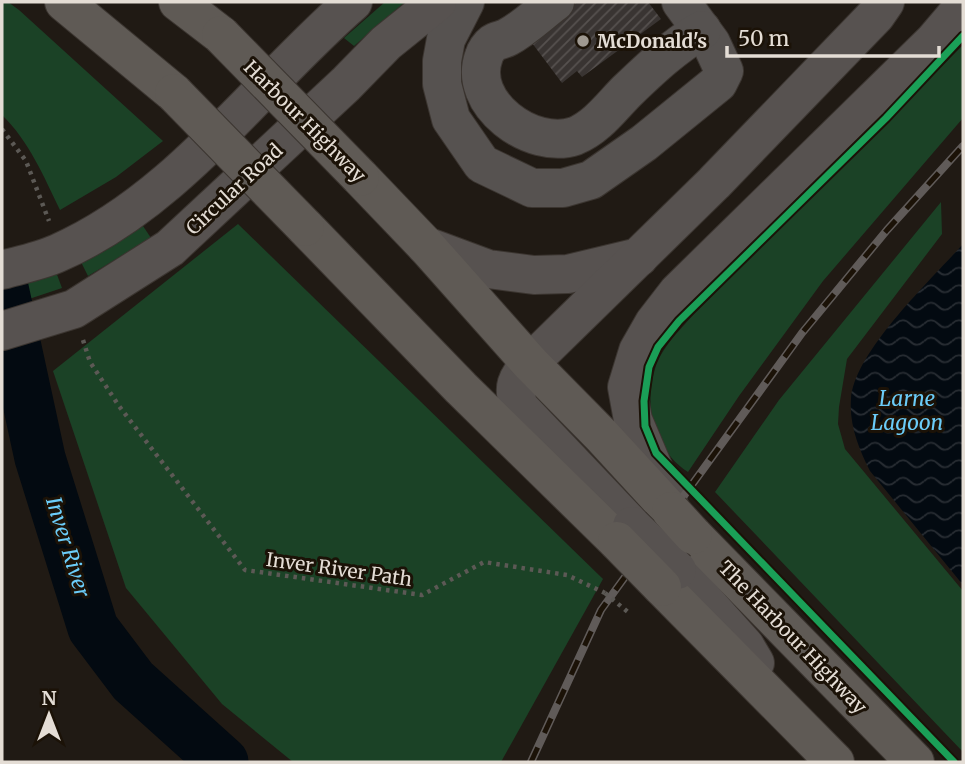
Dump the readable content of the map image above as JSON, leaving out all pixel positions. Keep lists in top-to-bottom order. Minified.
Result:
{"streets":{"highway":["Harbour Highway","The Harbour Highway"],"main road":["Circular Road"],"path":["Inver River Path"]},"crossings":[["Harbour Highway","The Harbour Highway"],["Circular Road","Inver River Path"]],"water":["Larne Lagoon","Inver River"],"places":["McDonald's"],"scale_bar":"50 m","north":"top"}
